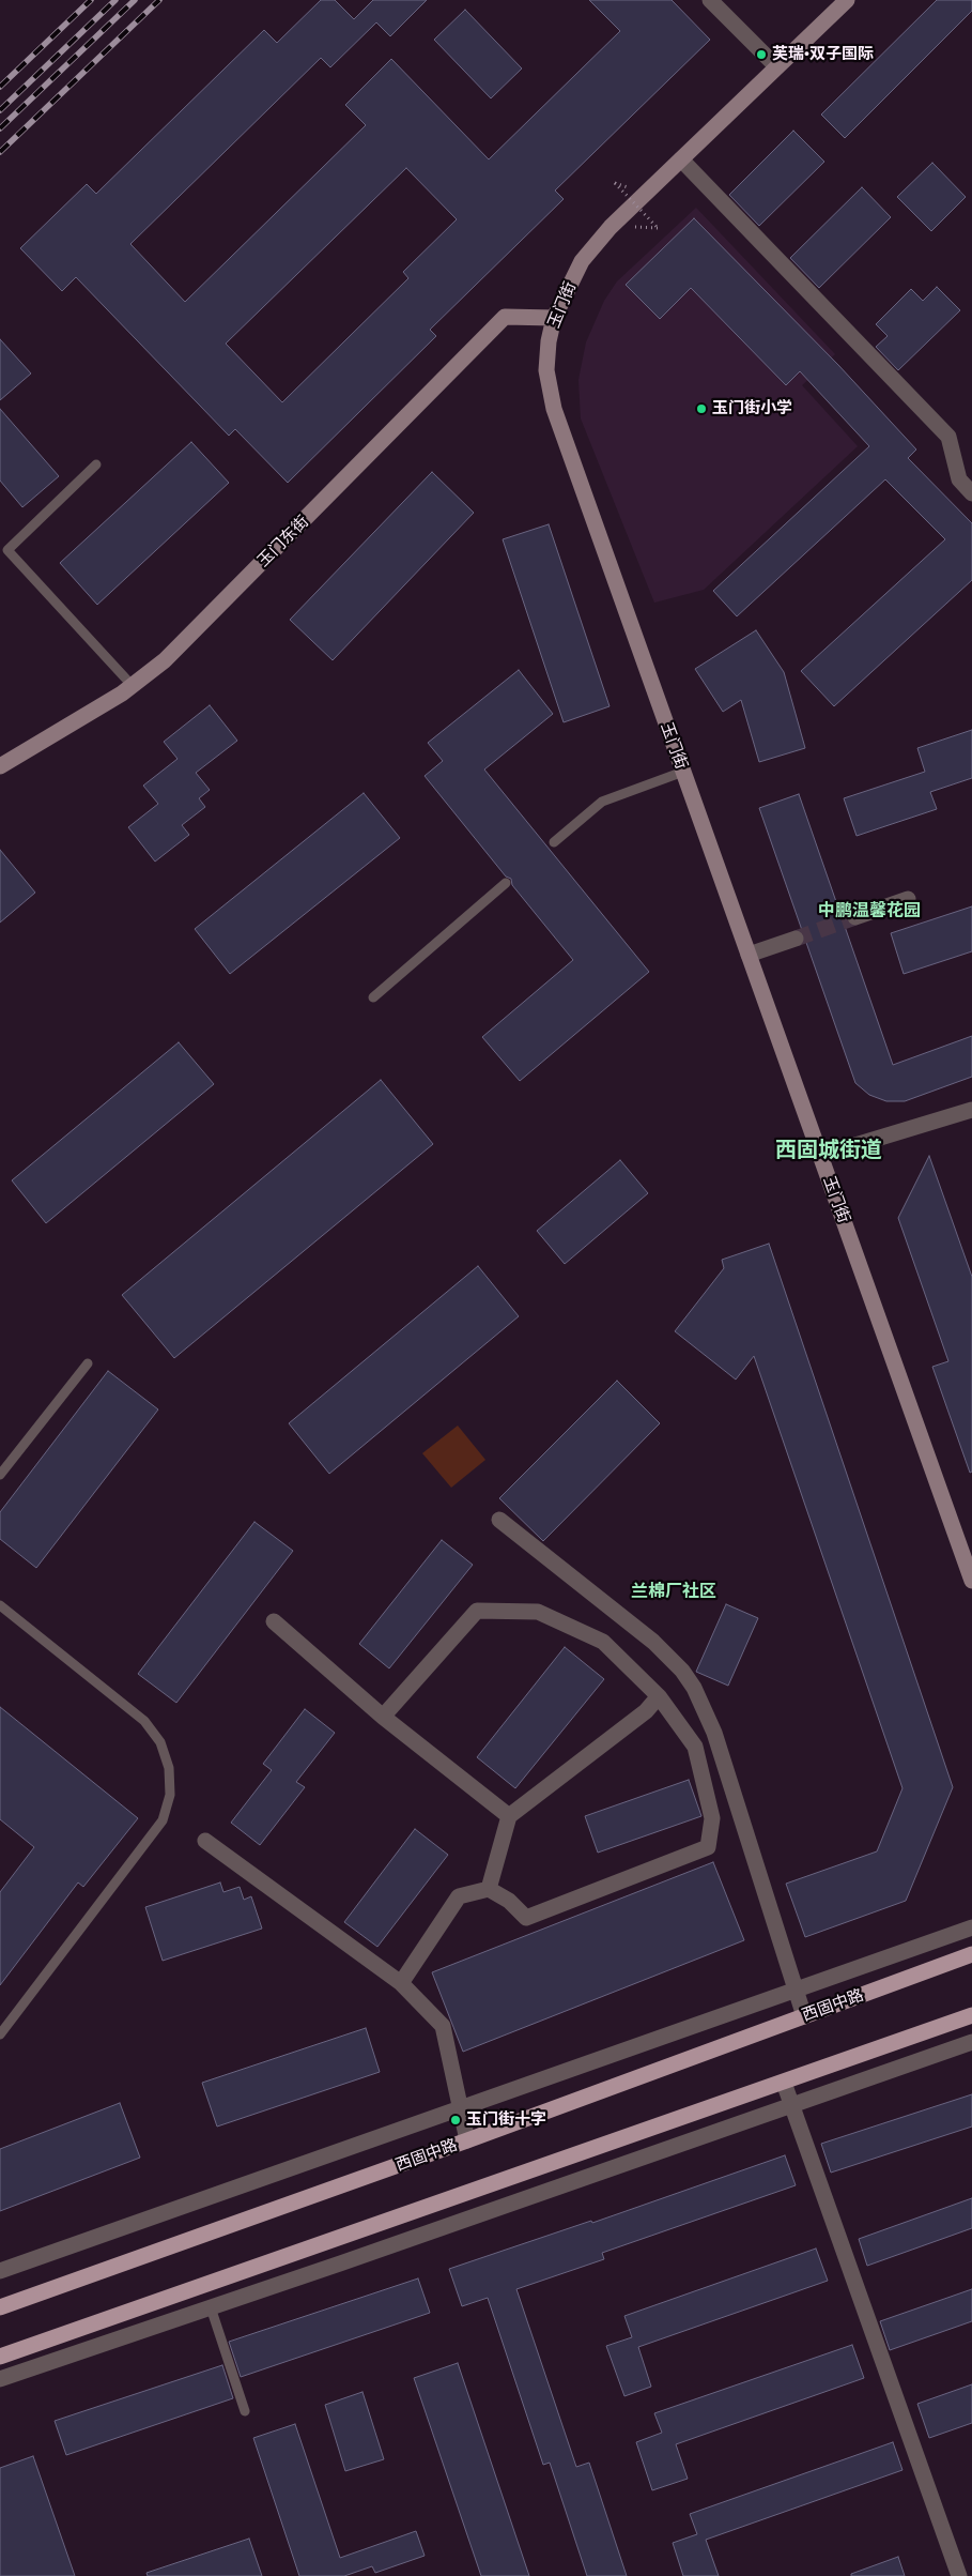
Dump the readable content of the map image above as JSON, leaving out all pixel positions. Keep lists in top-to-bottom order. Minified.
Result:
{"streets":{"main road":["西固中路"],"street":["玉门街","玉门东街"]},"crossings":[["玉门街","玉门东街"]],"districts":["中鹏温馨花园","西固城街道","兰棉厂社区"],"places":["芙瑞·双子国际","玉门街小学","玉门街十字"]}
